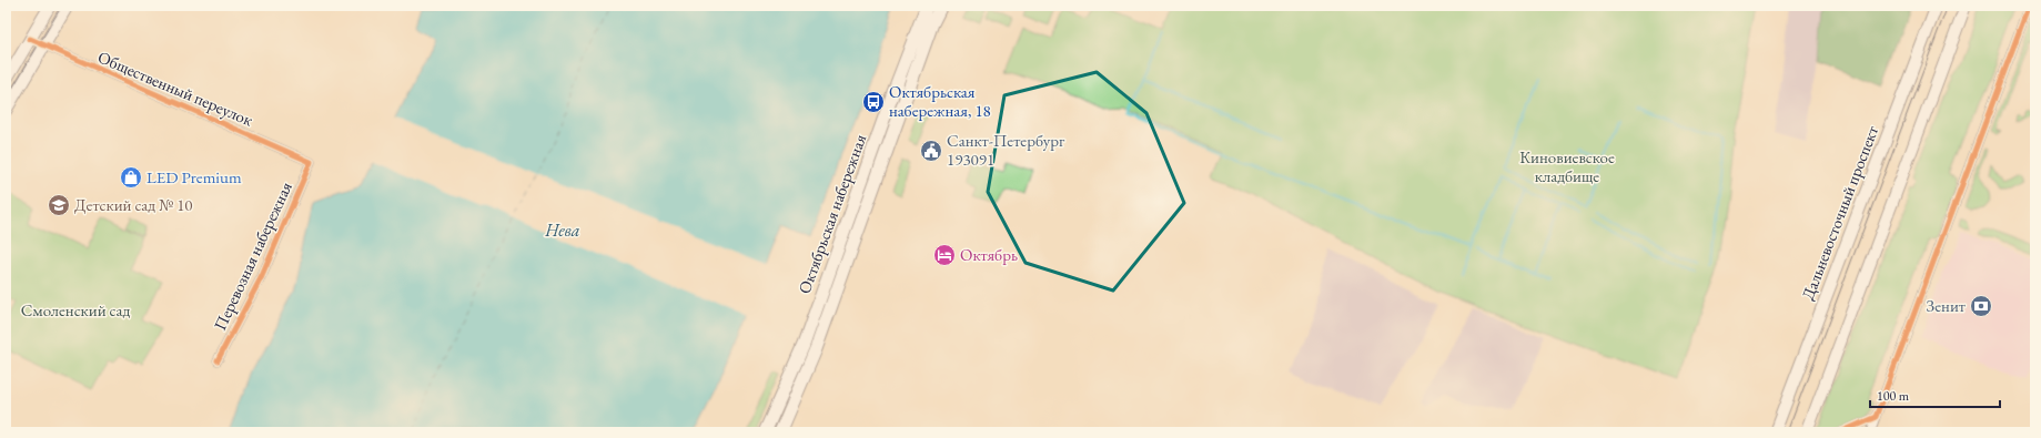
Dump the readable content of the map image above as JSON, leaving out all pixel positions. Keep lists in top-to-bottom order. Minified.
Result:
{"streets":{"main road":["Дальневосточный проспект","Октябрьская набережная"],"street":["Общественный переулок","Перевозная набережная"]},"crossings":[["Общественный переулок","Перевозная набережная"]],"water":["Нева"],"parks":["Киновиевское кладбище","Смоленский сад"],"places":{"bus stop":["Октябрьская набережная, 18"],"public building":["Санкт-Петербург 193091"],"shop":["LED Premium"],"school or university":["Детский сад № 10"],"hotel":["Октябрь"],"bank":["Зенит"]},"scale_bar":"100 m"}
